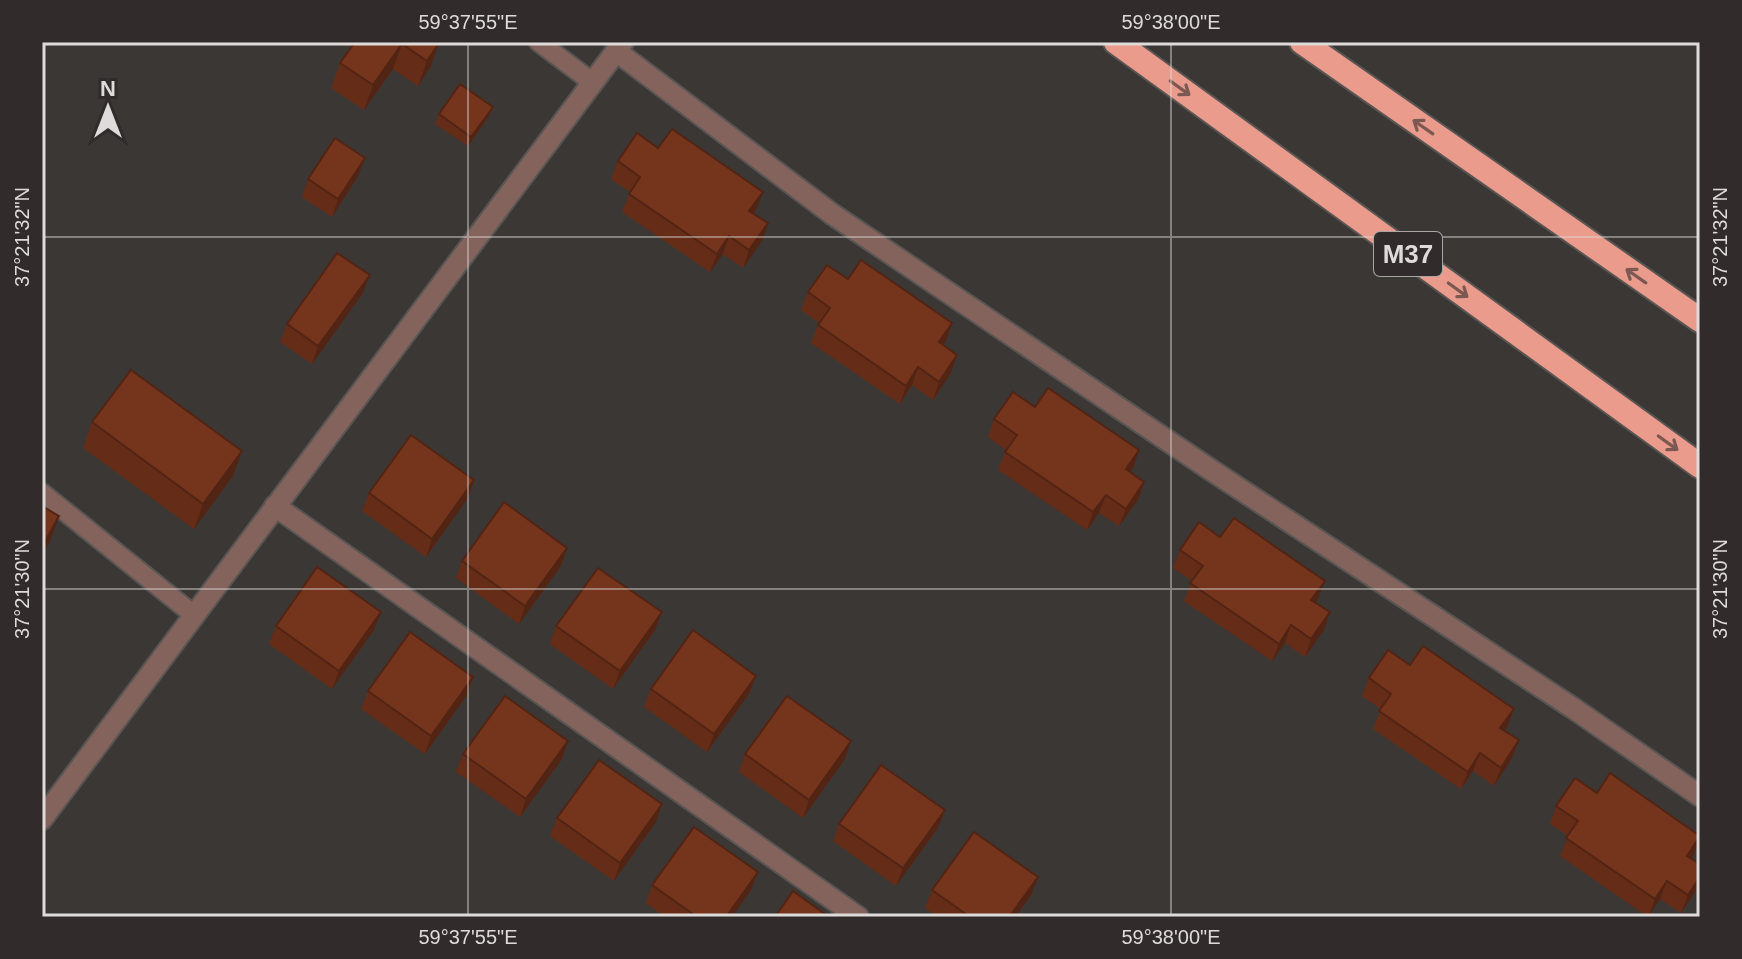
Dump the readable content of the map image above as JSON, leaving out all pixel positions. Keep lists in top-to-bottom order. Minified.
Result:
{"streets":{"highway":["M37"]},"north":"top","coordinates":["59°37'55\"E","59°38'00\"E","37°21'32\"N","37°21'30\"N"]}
